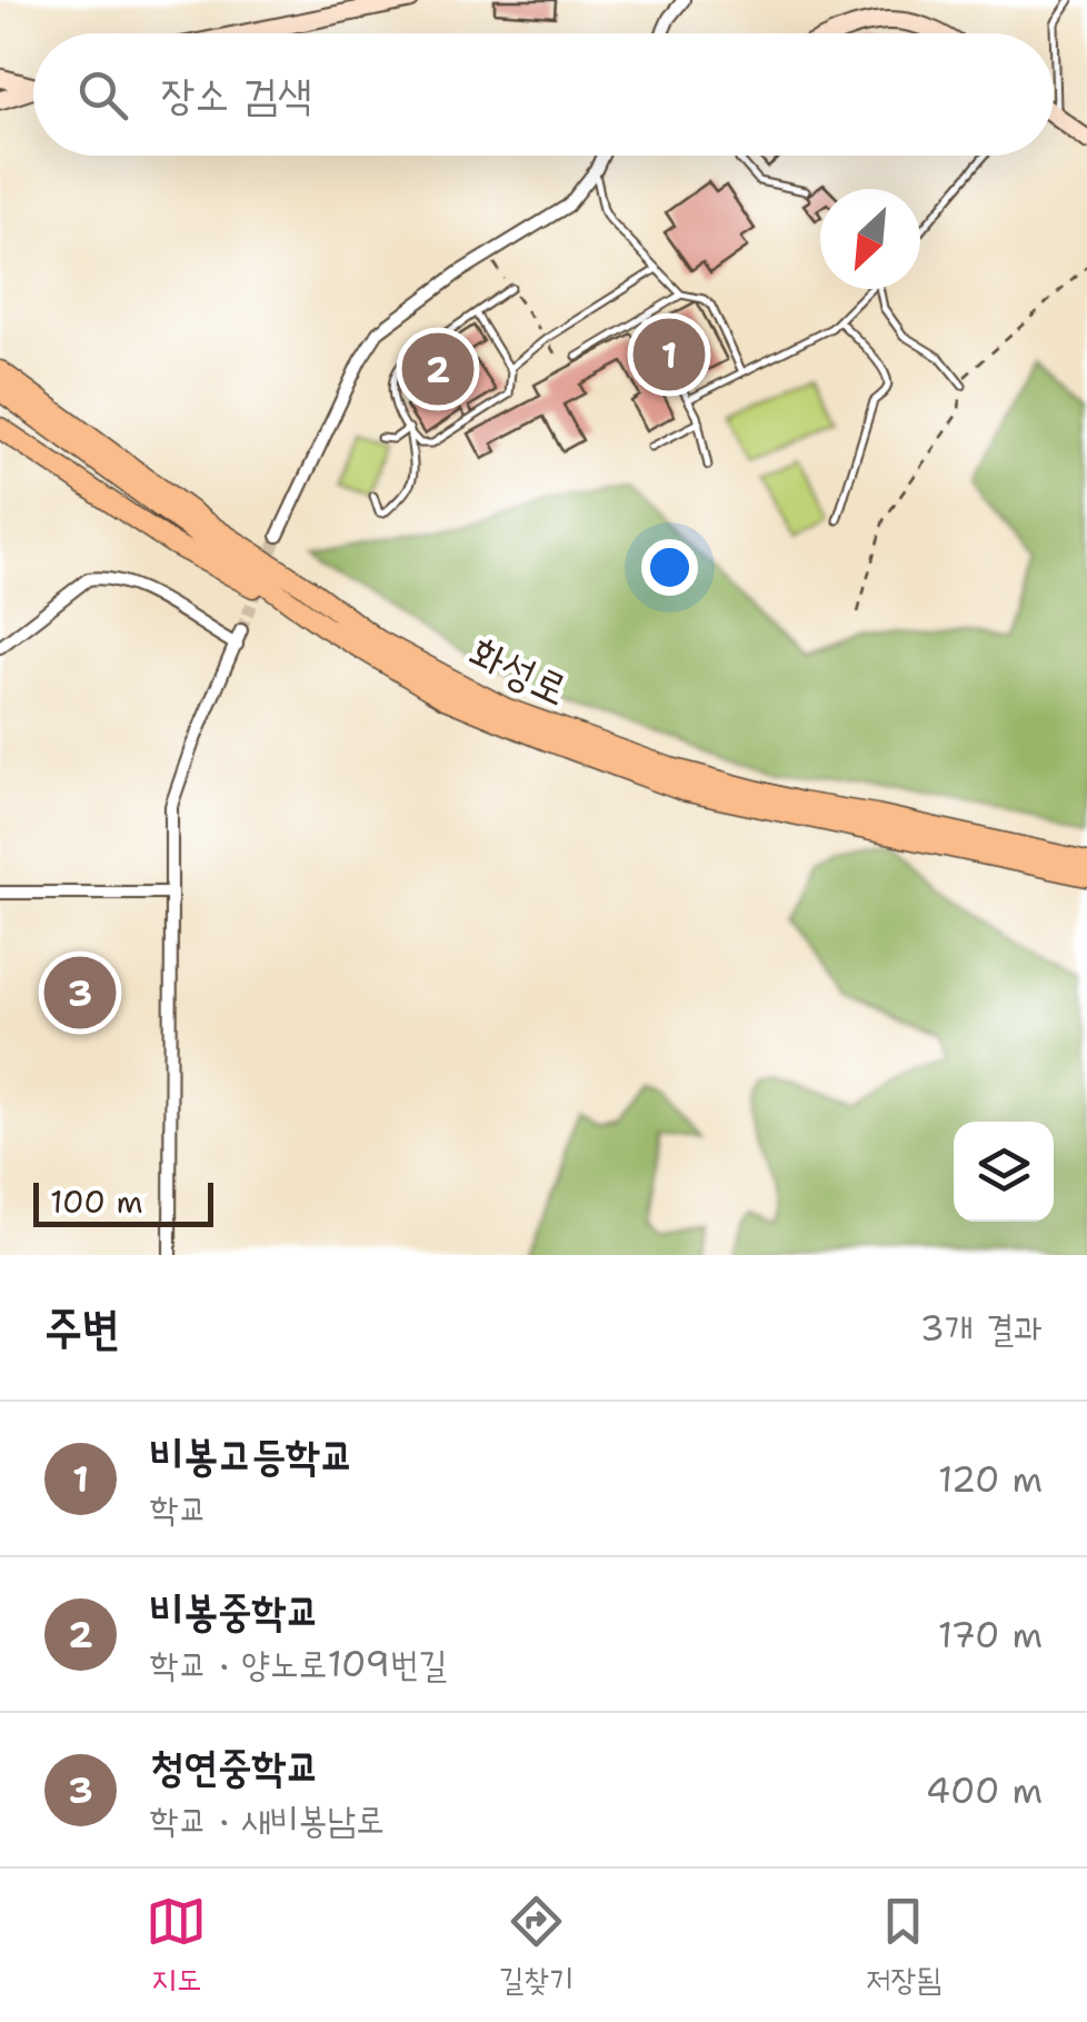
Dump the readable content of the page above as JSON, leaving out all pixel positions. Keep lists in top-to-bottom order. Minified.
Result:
{"streets":{"main road":["화성로"]},"scale_bar":"100 m","north":"bottom left","page":{"search":"장소 검색","pins":["1","2","3"],"scale":"100 m","heading":["주변","3개 결과"],"list":[{"mark":"1","name":"비봉고등학교","note":"학교","value":"120 m"},{"mark":"2","name":"비봉중학교","note":"학교 · 양노로109번길","value":"170 m"},{"mark":"3","name":"청연중학교","note":"학교 · 새비봉남로","value":"400 m"}],"nav":["지도","길찾기","저장됨"]}}
